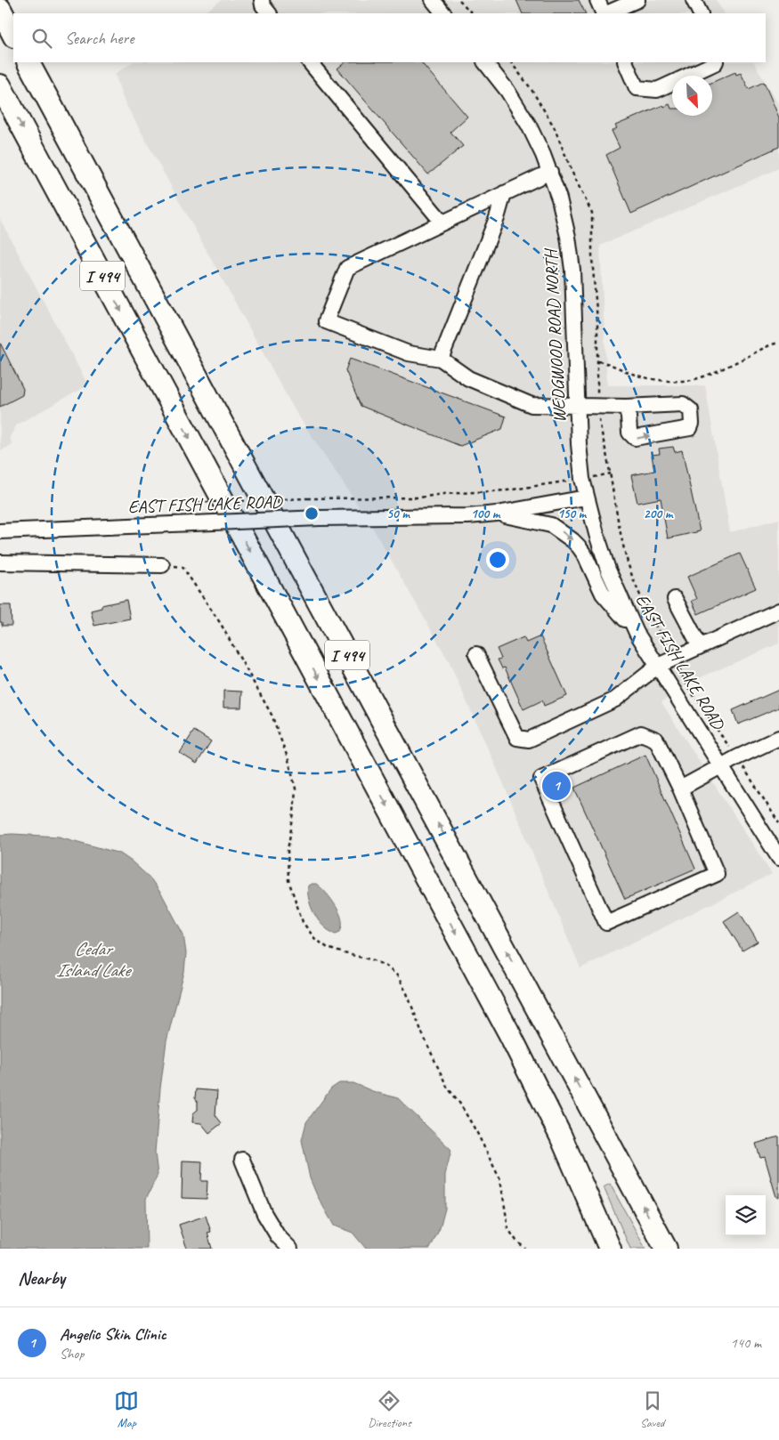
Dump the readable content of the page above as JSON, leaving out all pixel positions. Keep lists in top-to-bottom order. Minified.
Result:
{"streets":{"highway":["I 494"],"street":["WEDGWOOD ROAD NORTH","EAST FISH LAKE ROAD"]},"crossings":[["WEDGWOOD ROAD NORTH","EAST FISH LAKE ROAD"]],"water":["Cedar Island Lake"],"north":"bottom right","page":{"search":"Search here","pins":"1","heading":"Nearby","list":[{"mark":"1","name":"Angelic Skin Clinic","note":"Shop","value":"140 m"}],"nav":["Map","Directions","Saved"]},"rings":["50 m","100 m","150 m","200 m"]}
